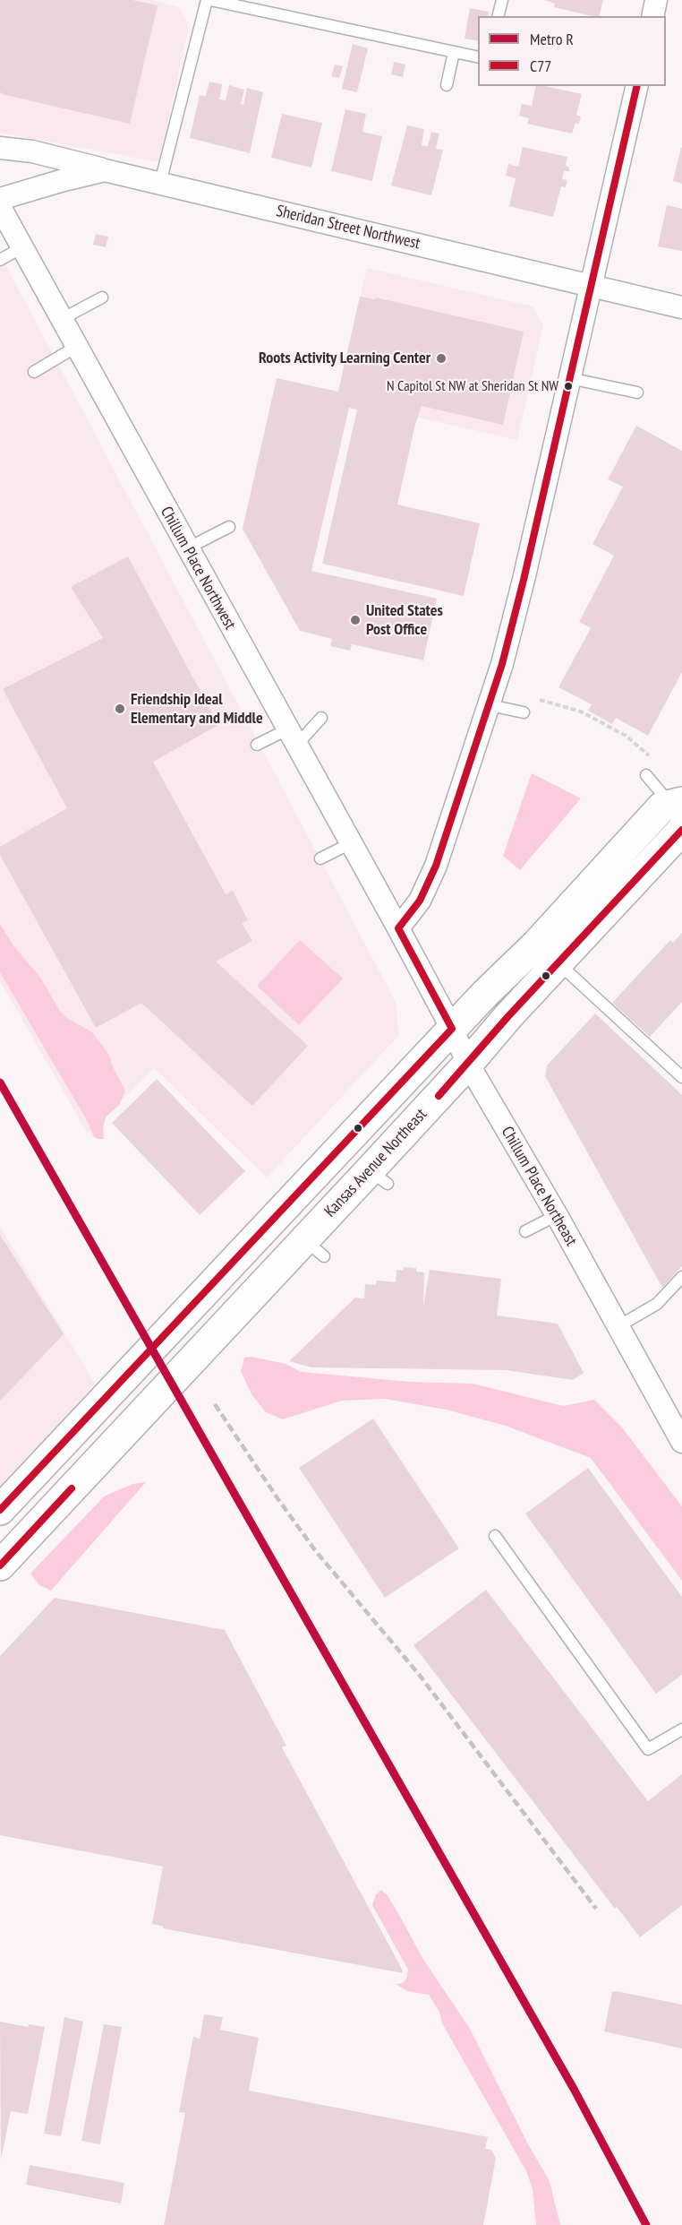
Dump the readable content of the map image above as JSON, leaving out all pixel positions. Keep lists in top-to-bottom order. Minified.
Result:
{"streets":{"street":["Sheridan Street Northwest","Chillum Place Northwest","Kansas Avenue Northeast","Chillum Place Northeast"]},"crossings":[["Chillum Place Northwest","Chillum Place Northeast"],["Kansas Avenue Northeast","Chillum Place Northeast"]],"places":["Roots Activity Learning Center","N Capitol St NW at Sheridan St NW","United States Post Office","Friendship Ideal Elementary and Middle"],"lines":["transit line C77","metro line R"],"legend":["Metro R","C77"]}
